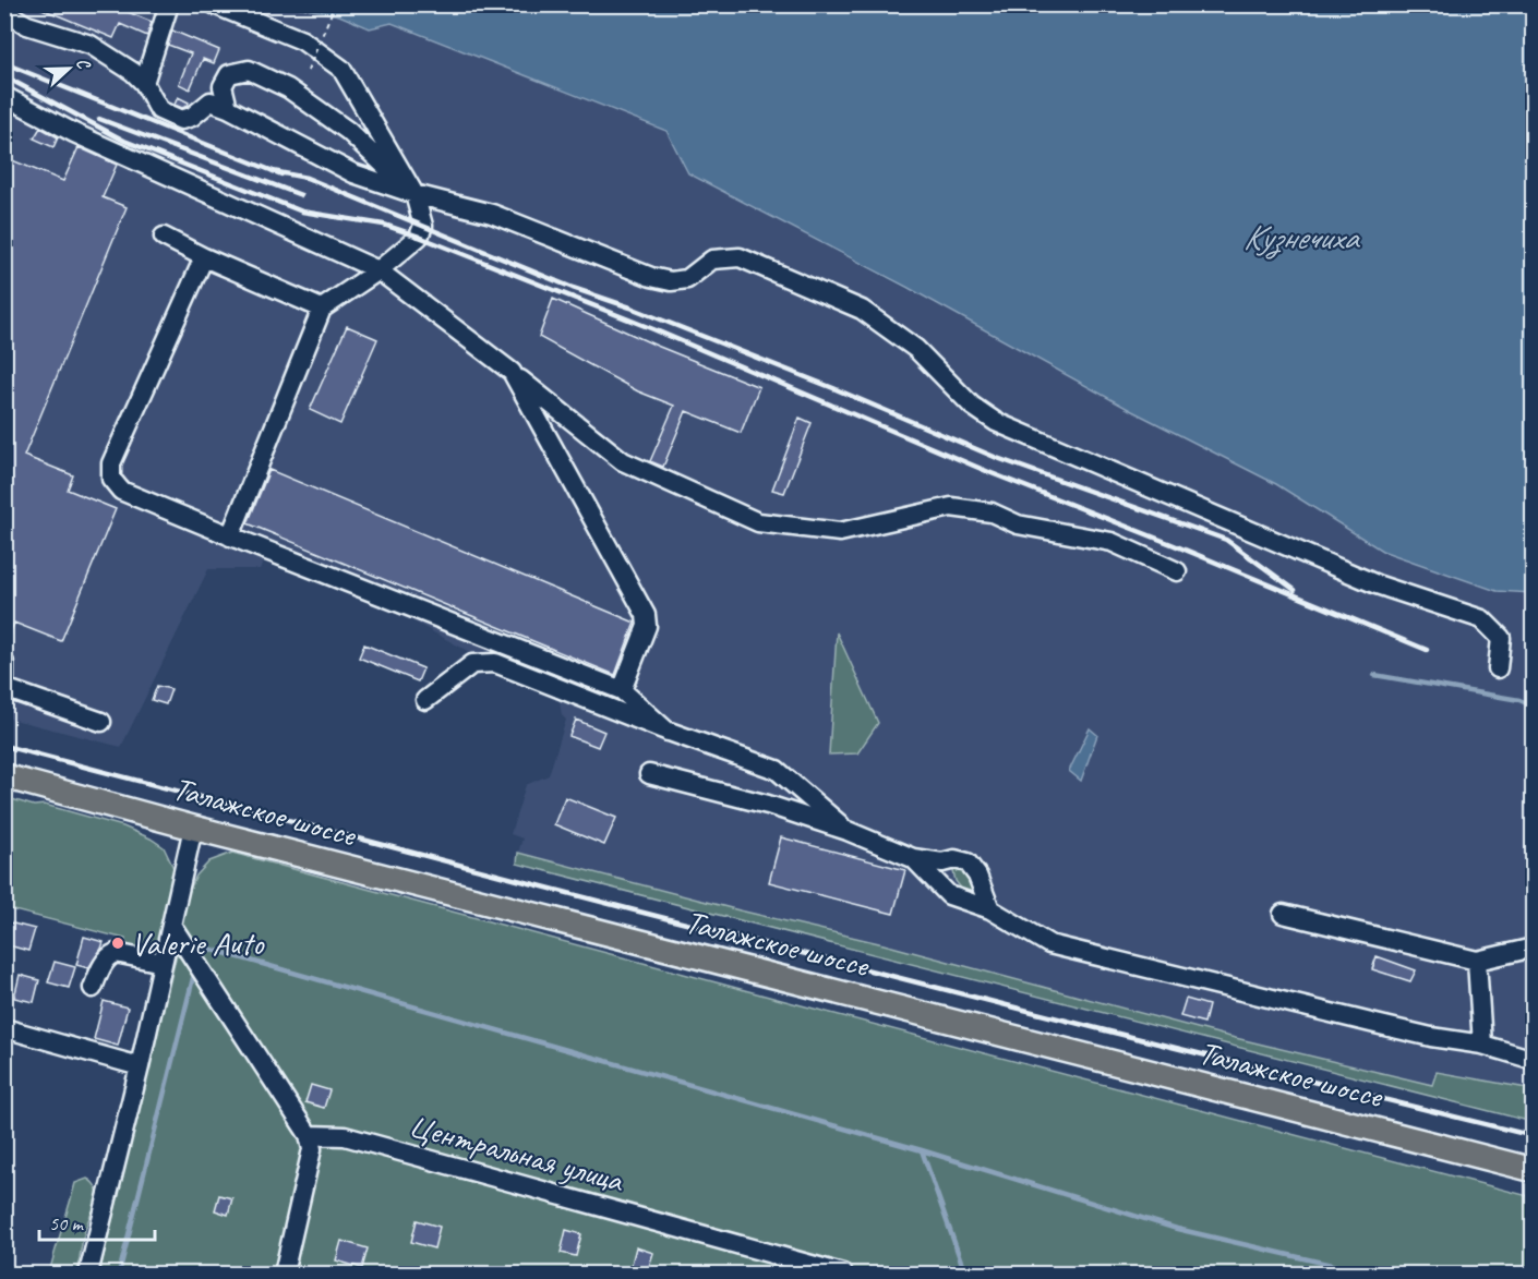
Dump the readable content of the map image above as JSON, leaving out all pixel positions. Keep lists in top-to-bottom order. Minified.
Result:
{"streets":{"main road":["Талажское шоссе"],"lane":["Центральная улица"]},"water":["Кузнечиха"],"places":["Valerie Auto"],"scale_bar":"50 m","north":"right"}
